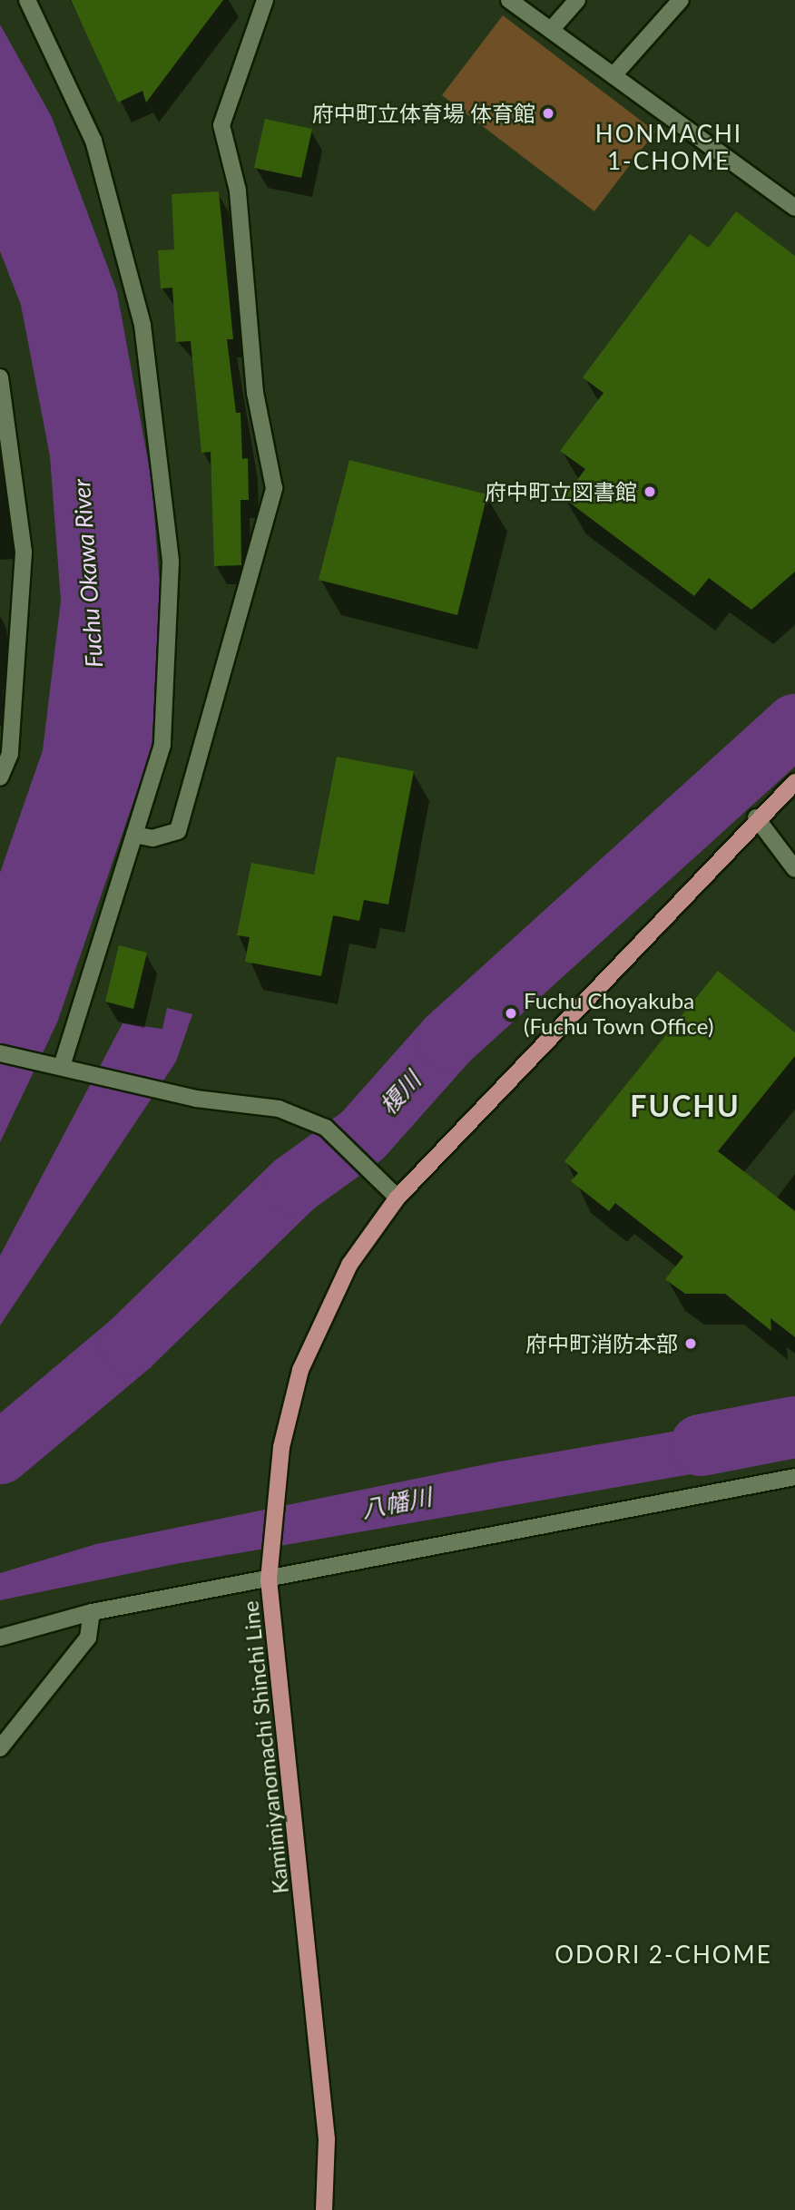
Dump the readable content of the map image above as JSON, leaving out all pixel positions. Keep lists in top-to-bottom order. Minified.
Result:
{"streets":{"main road":["Kamimiyanomachi Shinchi Line"]},"districts":["HONMACHI 1-CHOME","FUCHU","ODORI 2-CHOME"],"water":["Fuchu Okawa River","榎川","八幡川"],"places":["府中町立体育場 体育館","府中町立図書館","Fuchu Choyakuba (Fuchu Town Office)","府中町消防本部"]}
